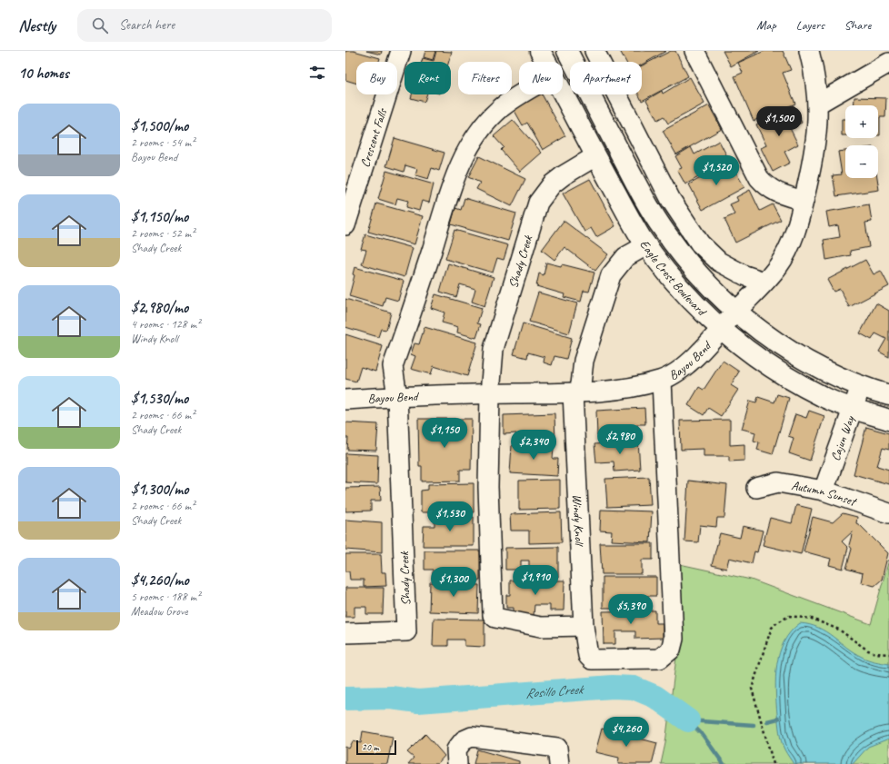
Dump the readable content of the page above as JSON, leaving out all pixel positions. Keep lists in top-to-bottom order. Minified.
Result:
{"streets":{"main road":["Eagle Crest Boulevard"],"street":["Crescent Falls","Shady Creek","Bayou Bend","Cajun Way","Autumn Sunset","Windy Knoll"]},"crossings":[["Shady Creek","Eagle Crest Boulevard"],["Shady Creek","Bayou Bend"],["Shady Creek","Windy Knoll"],["Eagle Crest Boulevard","Bayou Bend"],["Eagle Crest Boulevard","Cajun Way"],["Eagle Crest Boulevard","Windy Knoll"],["Bayou Bend","Windy Knoll"],["Cajun Way","Autumn Sunset"]],"water":["Rosillo Creek"],"scale_bar":"20 m","page":{"header":"Nestly","search":"Search here","nav":["Map","Layers","Share"],"heading":"10 homes","chip":["Buy","Rent","Filters","New","Apartment"],"list":[{"name":"$1,500/mo","note":"2 rooms · 54 m² · Bayou Bend"},{"name":"$1,150/mo","note":"2 rooms · 52 m² · Shady Creek"},{"name":"$2,980/mo","note":"4 rooms · 128 m² · Windy Knoll"},{"name":"$1,530/mo","note":"2 rooms · 66 m² · Shady Creek"},{"name":"$1,300/mo","note":"2 rooms · 66 m² · Shady Creek"},{"name":"$4,260/mo","note":"5 rooms · 188 m² · Meadow Grove"}],"map_buttons":["+","−"],"price":["$1,500","$1,520","$1,150","$2,980","$2,340","$1,530","$1,910","$1,300","$5,390","$4,260"],"scale":"20 m"}}
